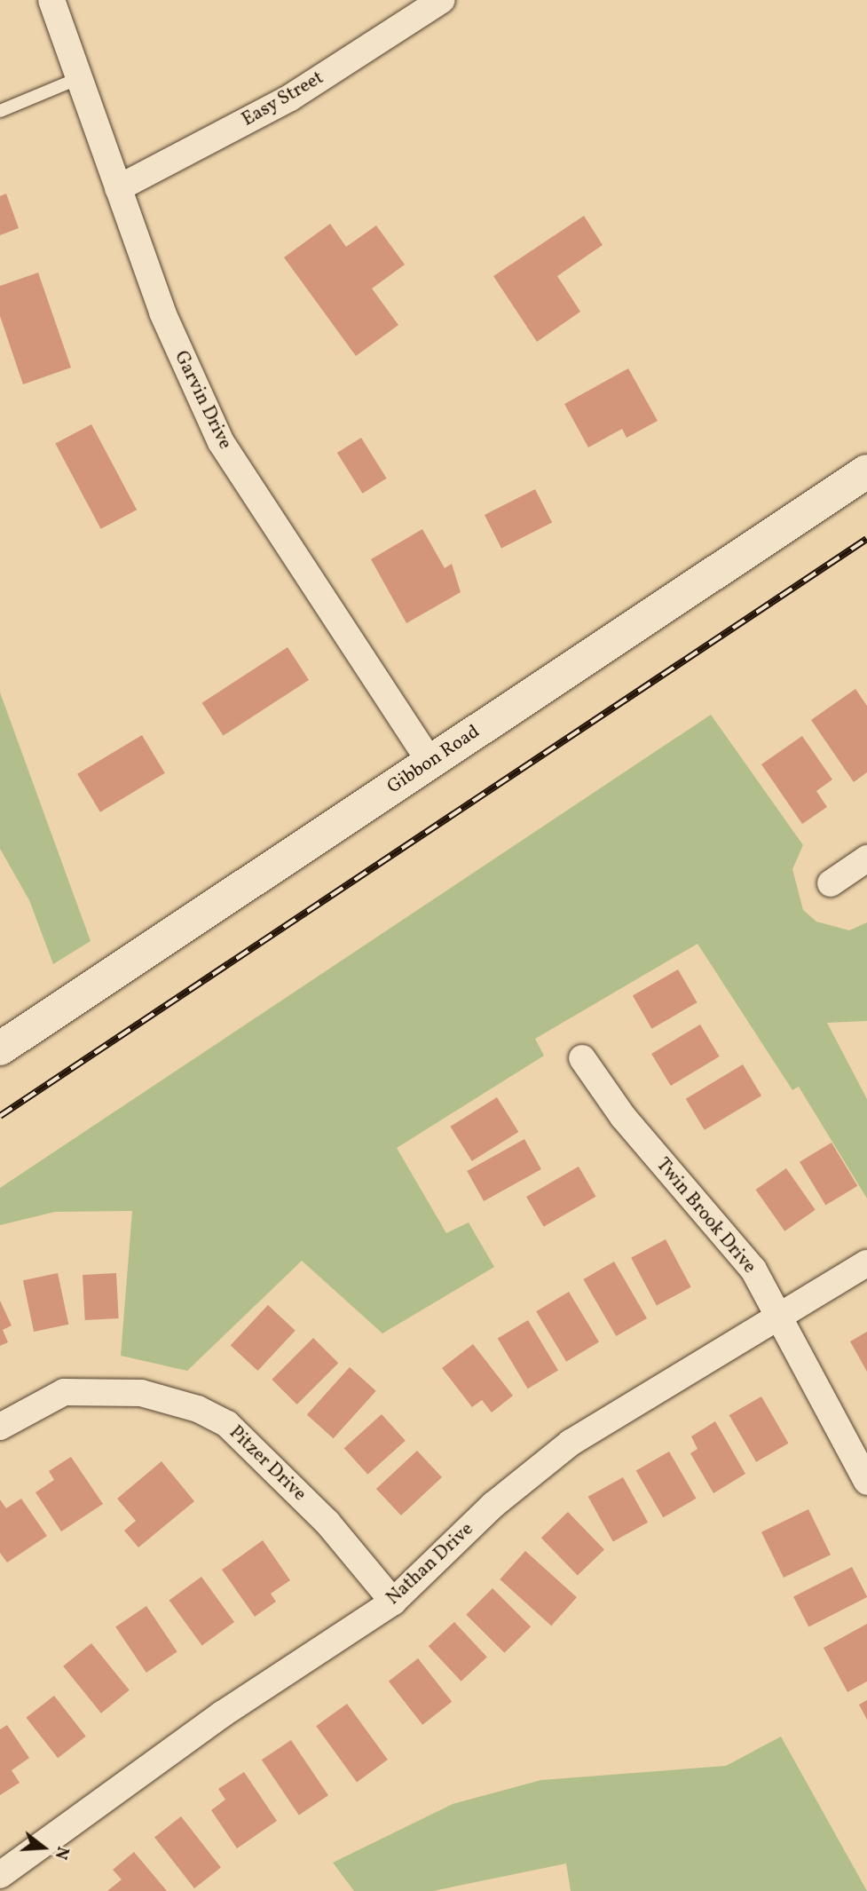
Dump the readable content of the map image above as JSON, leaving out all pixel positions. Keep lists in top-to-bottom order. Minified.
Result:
{"streets":{"main road":["Gibbon Road"],"street":["Easy Street","Garvin Drive","Twin Brook Drive","Pitzer Drive","Nathan Drive"]},"crossings":[["Easy Street","Garvin Drive"],["Garvin Drive","Gibbon Road"],["Twin Brook Drive","Nathan Drive"],["Pitzer Drive","Nathan Drive"]],"north":"right"}
